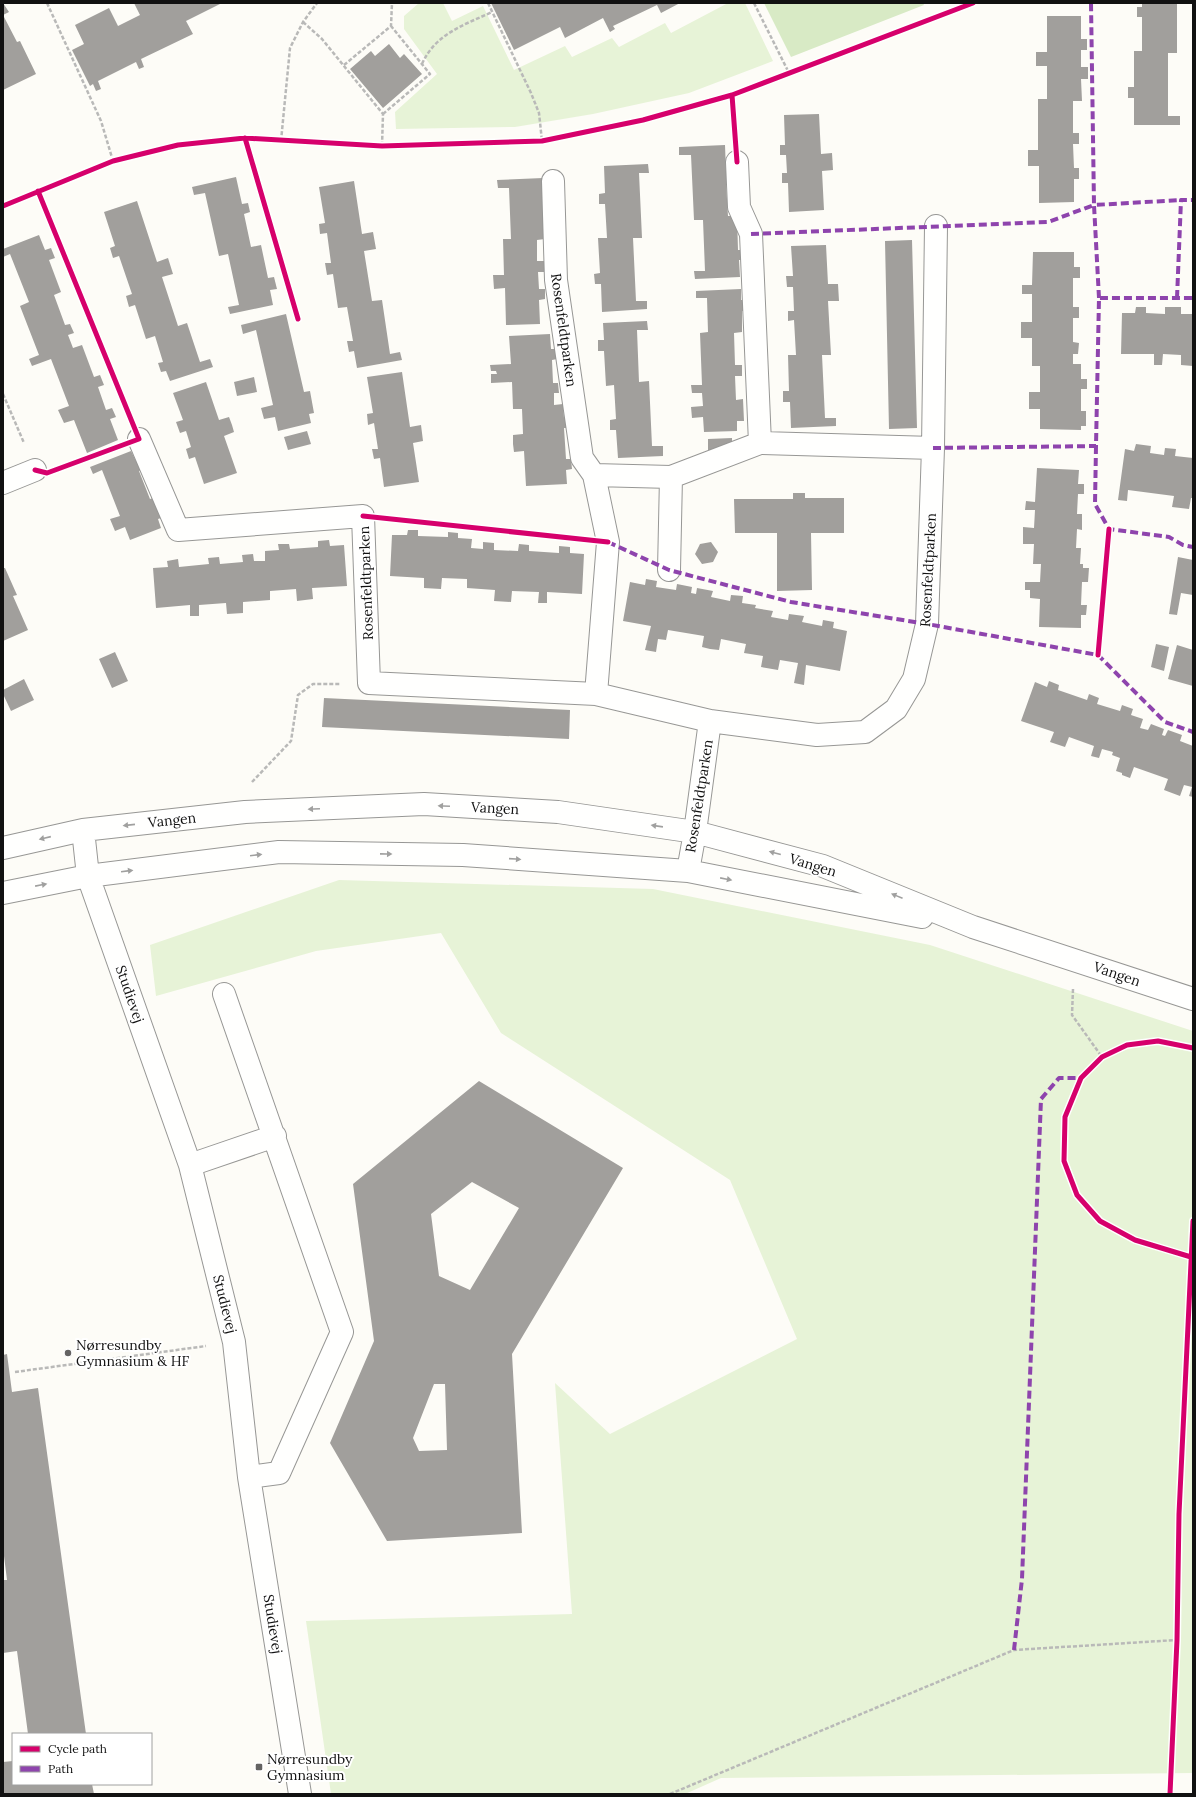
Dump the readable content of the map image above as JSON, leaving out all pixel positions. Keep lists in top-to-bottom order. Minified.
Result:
{"streets":{"street":["Rosenfeldtparken","Vangen","Studievej"]},"crossings":[["Rosenfeldtparken","Vangen"],["Vangen","Studievej"]],"places":{"other":["Nørresundby Gymnasium & HF"],"transit":["Nørresundby Gymnasium"]},"legend":["Cycle path","Path"]}
